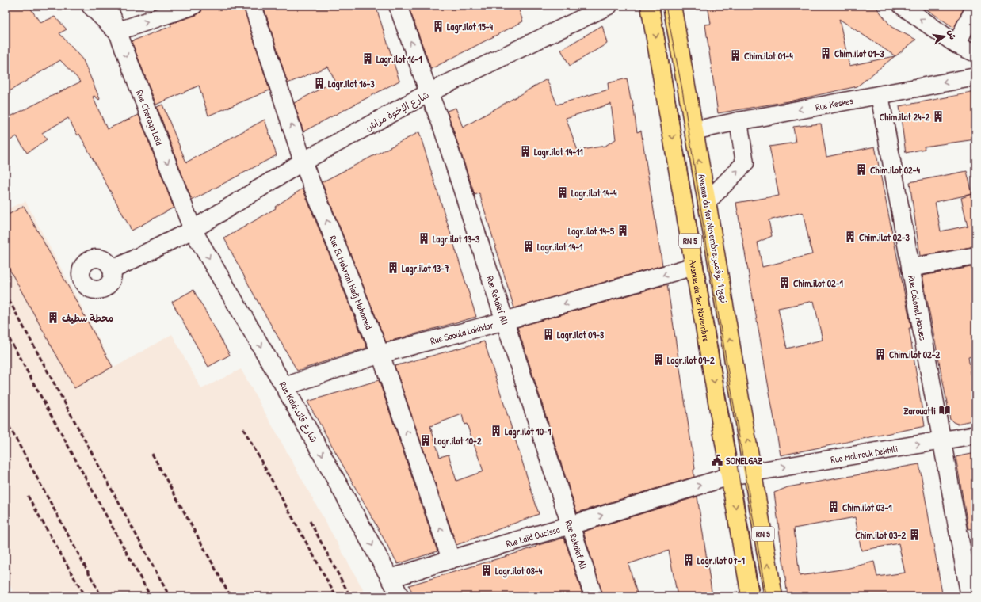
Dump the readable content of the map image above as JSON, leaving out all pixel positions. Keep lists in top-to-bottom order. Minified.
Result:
{"streets":{"main road":["Avenue du 1er Novembre;نهج 1 نوفمبر","RN 5","Avenue du 1er Novembre"],"street":["Rue Keskes","شارع الإخوة مزاش","Rue Cheraga Laïd","Rue El Mokrani Hadj Mohamed","Rue Rekaïef Ali","Rue Colonel Haoues","Rue Saoula Lakhdar","Rue Kaïd;شارع قائد","Rue Mabrouk Dekhili","Rue Laïd Oucissa"]},"crossings":[["Rue Keskes","Avenue du 1er Novembre;نهج 1 نوفمبر"],["Rue Keskes","Rue Colonel Haoues"],["شارع الإخوة مزاش","Rue Cheraga Laïd"],["شارع الإخوة مزاش","Rue El Mokrani Hadj Mohamed"],["شارع الإخوة مزاش","Rue Rekaïef Ali"],["شارع الإخوة مزاش","Rue Kaïd;شارع قائد"],["Rue Cheraga Laïd","Rue Kaïd;شارع قائد"],["Avenue du 1er Novembre;نهج 1 نوفمبر","RN 5"],["Avenue du 1er Novembre;نهج 1 نوفمبر","Rue Mabrouk Dekhili"],["RN 5","Rue Mabrouk Dekhili"],["Rue El Mokrani Hadj Mohamed","Rue Saoula Lakhdar"],["Rue El Mokrani Hadj Mohamed","Rue Laïd Oucissa"],["Rue Rekaïef Ali","Rue Saoula Lakhdar"],["Rue Rekaïef Ali","Rue Laïd Oucissa"],["Avenue du 1er Novembre","Rue Saoula Lakhdar"],["Avenue du 1er Novembre","Rue Mabrouk Dekhili"],["Avenue du 1er Novembre","Rue Laïd Oucissa"],["Rue Colonel Haoues","Rue Mabrouk Dekhili"],["Rue Saoula Lakhdar","Rue Kaïd;شارع قائد"],["Rue Kaïd;شارع قائد","Rue Laïd Oucissa"],["Rue Mabrouk Dekhili","Rue Laïd Oucissa"]],"one_way":["Rue Keskes","Rue Cheraga Laïd","Avenue du 1er Novembre;نهج 1 نوفمبر","Rue El Mokrani Hadj Mohamed","Avenue du 1er Novembre","Rue Saoula Lakhdar","Rue Kaïd;شارع قائد","Rue Mabrouk Dekhili","Rue Laïd Oucissa"],"places":{"building":["Lagr.ilot 15-4","Chim.ilot 01-3","Chim.ilot 01-4","Lagr.ilot 16-1","Lagr.ilot 16-3","Chim.ilot 24-2","Lagr.ilot 14-11","Chim.ilot 02-4","Lagr.ilot 14-4","Lagr.ilot 14-5","Chim.ilot 02-3","Lagr.ilot 13-3","Lagr.ilot 14-1","Lagr.ilot 13-7","Chim.ilot 02-1","محطة سطيف","Lagr.ilot 09-8","Chim.ilot 02-2","Lagr.ilot 09-2","Lagr.ilot 10-1","Lagr.ilot 10-2","Chim.ilot 03-1","Chim.ilot 03-2","Lagr.ilot 07-1","Lagr.ilot 08-4"],"library":["Zarouatti"],"public building":["SONELGAZ"]},"north":"right"}
